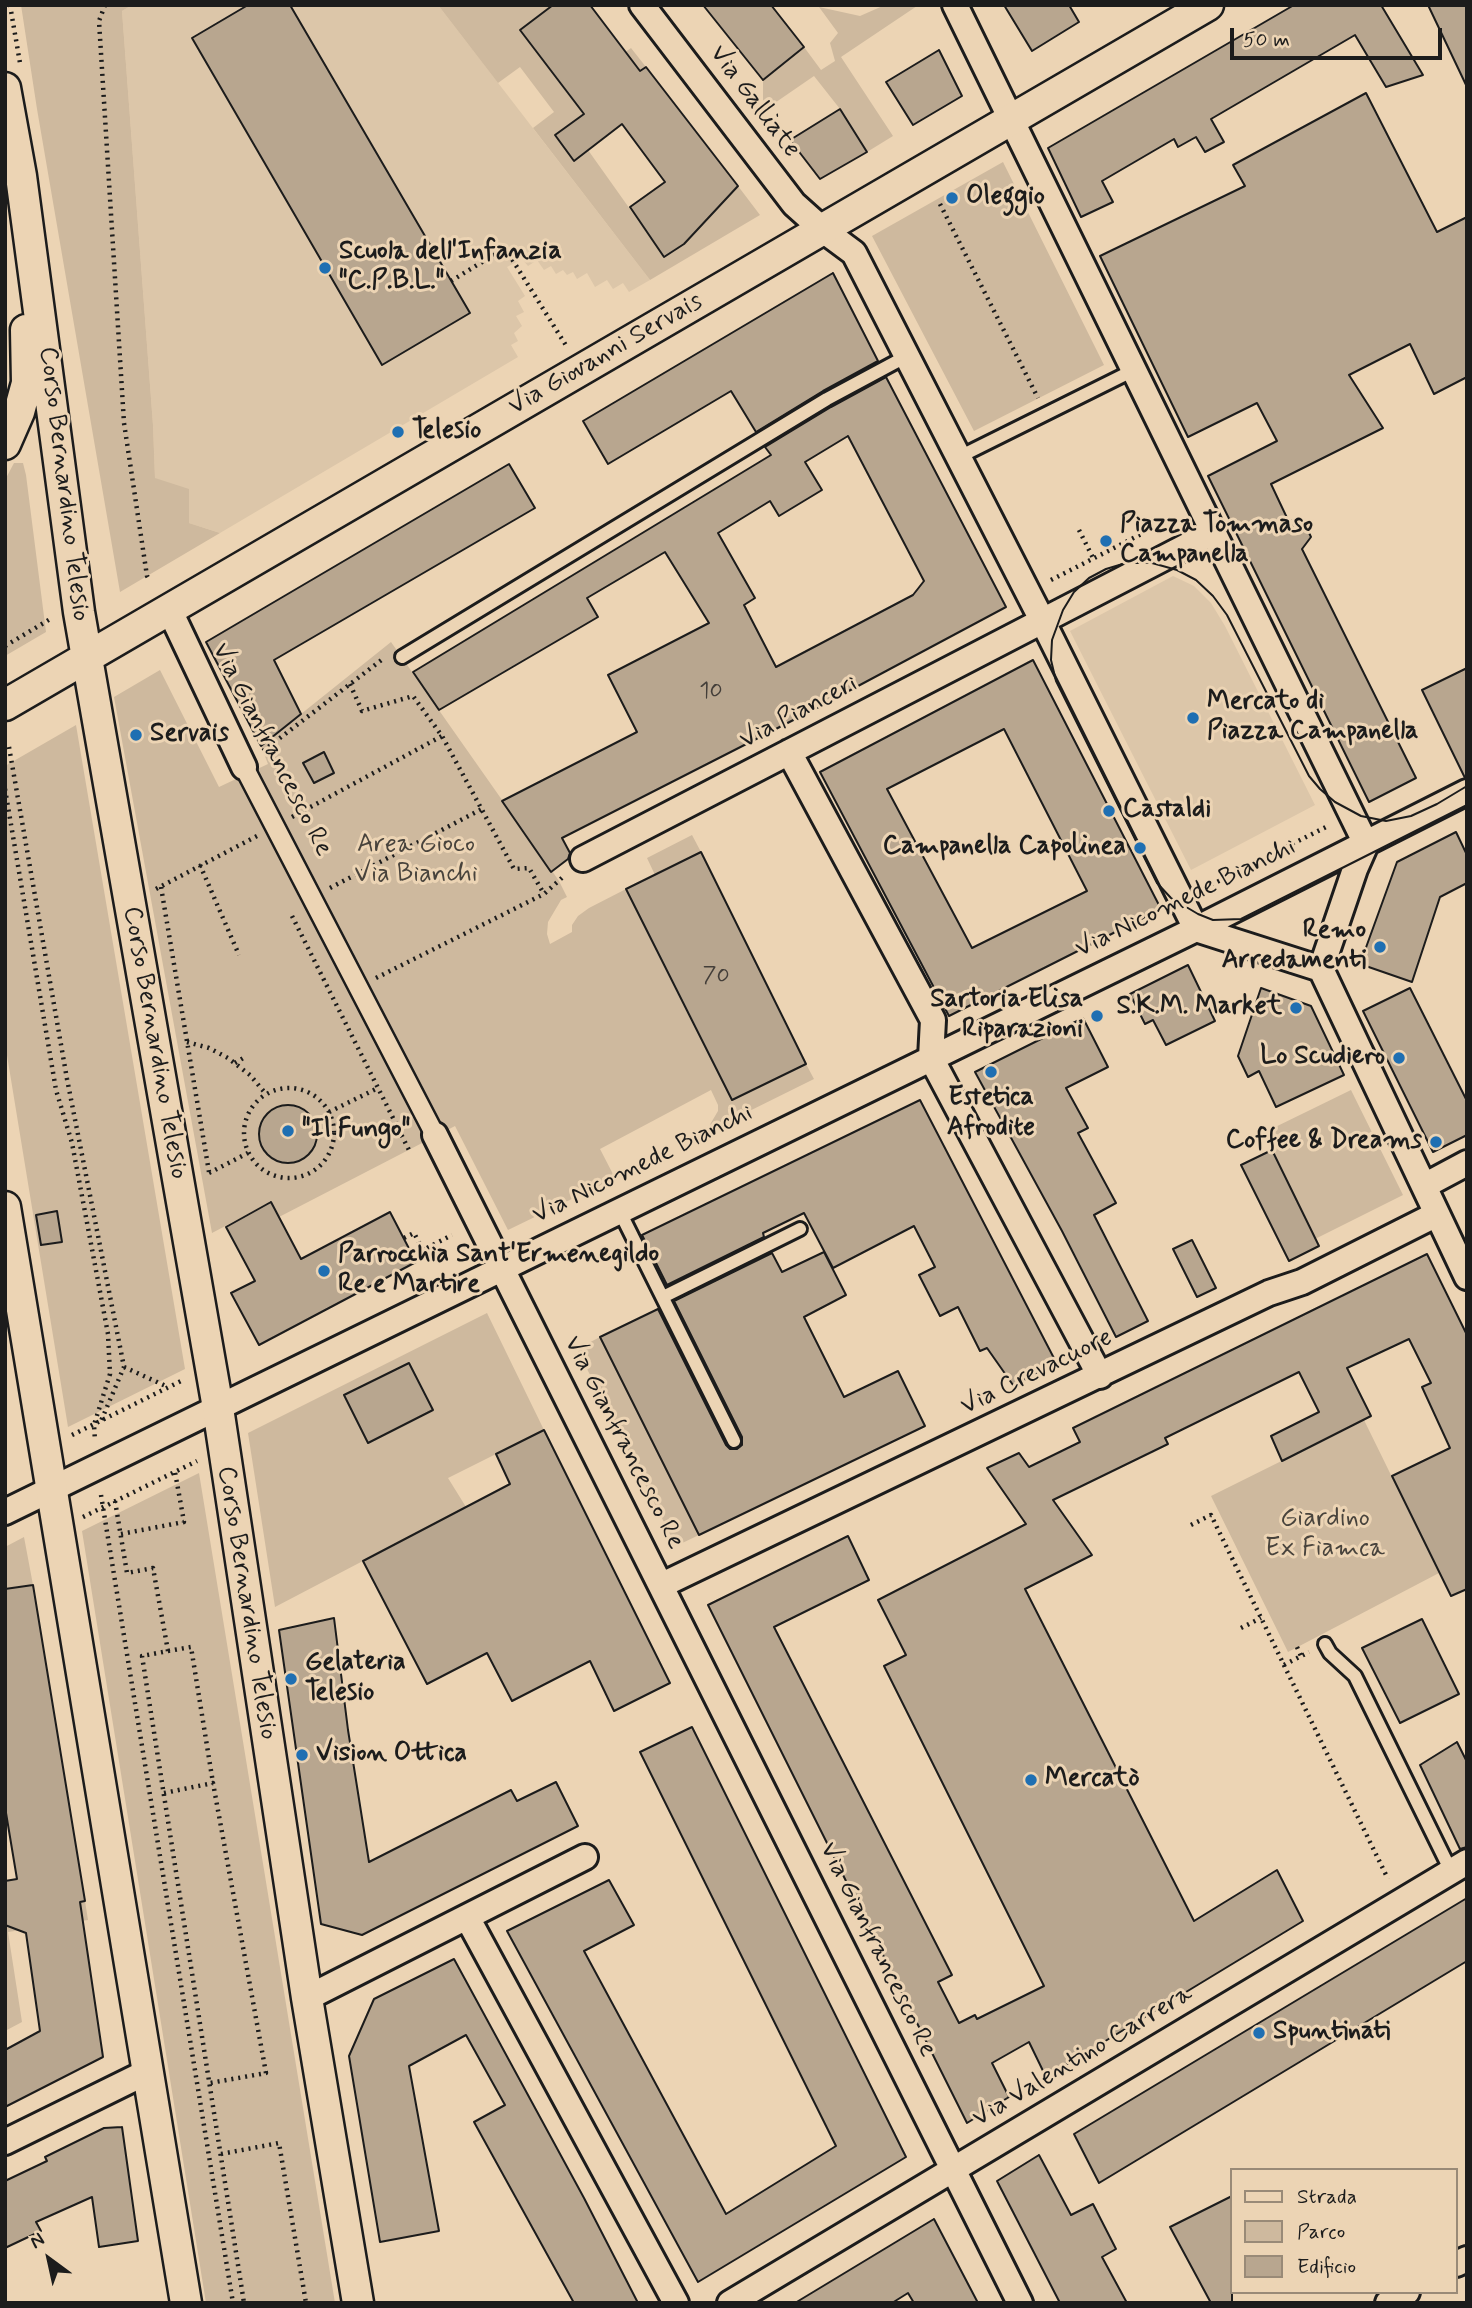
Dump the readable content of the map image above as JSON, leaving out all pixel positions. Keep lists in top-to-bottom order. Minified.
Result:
{"streets":{"street":["Via Galliate","Via Giovanni Servais","Corso Bernardino Telesio","Via Pianceri","Via Gianfrancesco Re","Via Nicomede Bianchi","Via Crevacuore","Via Valentino Carrera"]},"crossings":[["Via Galliate","Via Giovanni Servais"],["Via Giovanni Servais","Corso Bernardino Telesio"],["Via Giovanni Servais","Via Gianfrancesco Re"],["Corso Bernardino Telesio","Via Nicomede Bianchi"],["Via Gianfrancesco Re","Via Nicomede Bianchi"],["Via Gianfrancesco Re","Via Crevacuore"],["Via Gianfrancesco Re","Via Valentino Carrera"]],"parks":["Area Gioco Via Bianchi","Giardino Ex Fiamca"],"places":["Oleggio","Scuola dell'Infanzia \"C.P.B.L.\"","Telesio","Piazza Tommaso Campanella","Mercato di Piazza Campanella","Servais","Castaldi","Campanella Capolinea","Remo Arredamenti","S.K.M. Market","Sartoria Elisa Riparazioni","Lo Scudiero","Estetica Afrodite","\"Il Fungo\"","Coffee & Dreams","Parrocchia Sant'Ermenegildo Re e Martire","Gelateria Telesio","Vision Ottica","Mercatò","Spuntinati"],"house_numbers":["10","70"],"legend":["Strada","Parco","Edificio"],"scale_bar":"50 m","north":"top left"}
